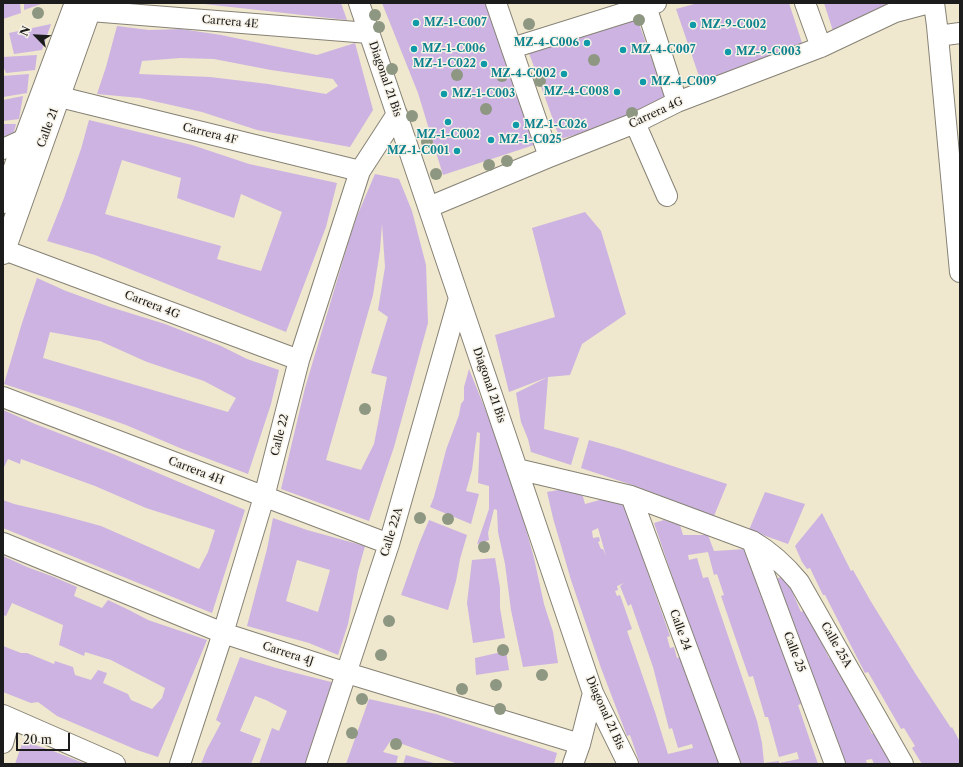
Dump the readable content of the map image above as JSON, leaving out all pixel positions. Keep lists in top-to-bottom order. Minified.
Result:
{"streets":{"main road":["Calle 21"],"street":["Carrera 4E","Diagonal 21 Bis","Carrera 4G","Carrera 4F","Calle 22","Carrera 4H","Calle 22A","Calle 24","Calle 25A","Calle 25","Carrera 4J"]},"crossings":[["Carrera 4E","Diagonal 21 Bis"],["Carrera 4E","Calle 21"],["Diagonal 21 Bis","Carrera 4G"],["Diagonal 21 Bis","Calle 22"],["Diagonal 21 Bis","Calle 22A"],["Diagonal 21 Bis","Calle 25A"],["Carrera 4G","Calle 21"],["Carrera 4G","Calle 22"],["Calle 21","Carrera 4F"],["Carrera 4F","Calle 22"],["Calle 22","Carrera 4H"],["Calle 22","Carrera 4J"],["Carrera 4H","Calle 22A"],["Calle 22A","Carrera 4J"],["Calle 24","Calle 25A"],["Calle 25A","Calle 25"]],"places":["MZ-1-C007","MZ-9-C002","MZ-4-C006","MZ-1-C006","MZ-4-C007","MZ-9-C003","MZ-1-C022","MZ-4-C002","MZ-4-C009","MZ-4-C008","MZ-1-C003","MZ-1-C002","MZ-1-C026","MZ-1-C025","MZ-1-C001"],"scale_bar":"20 m","north":"top left"}
